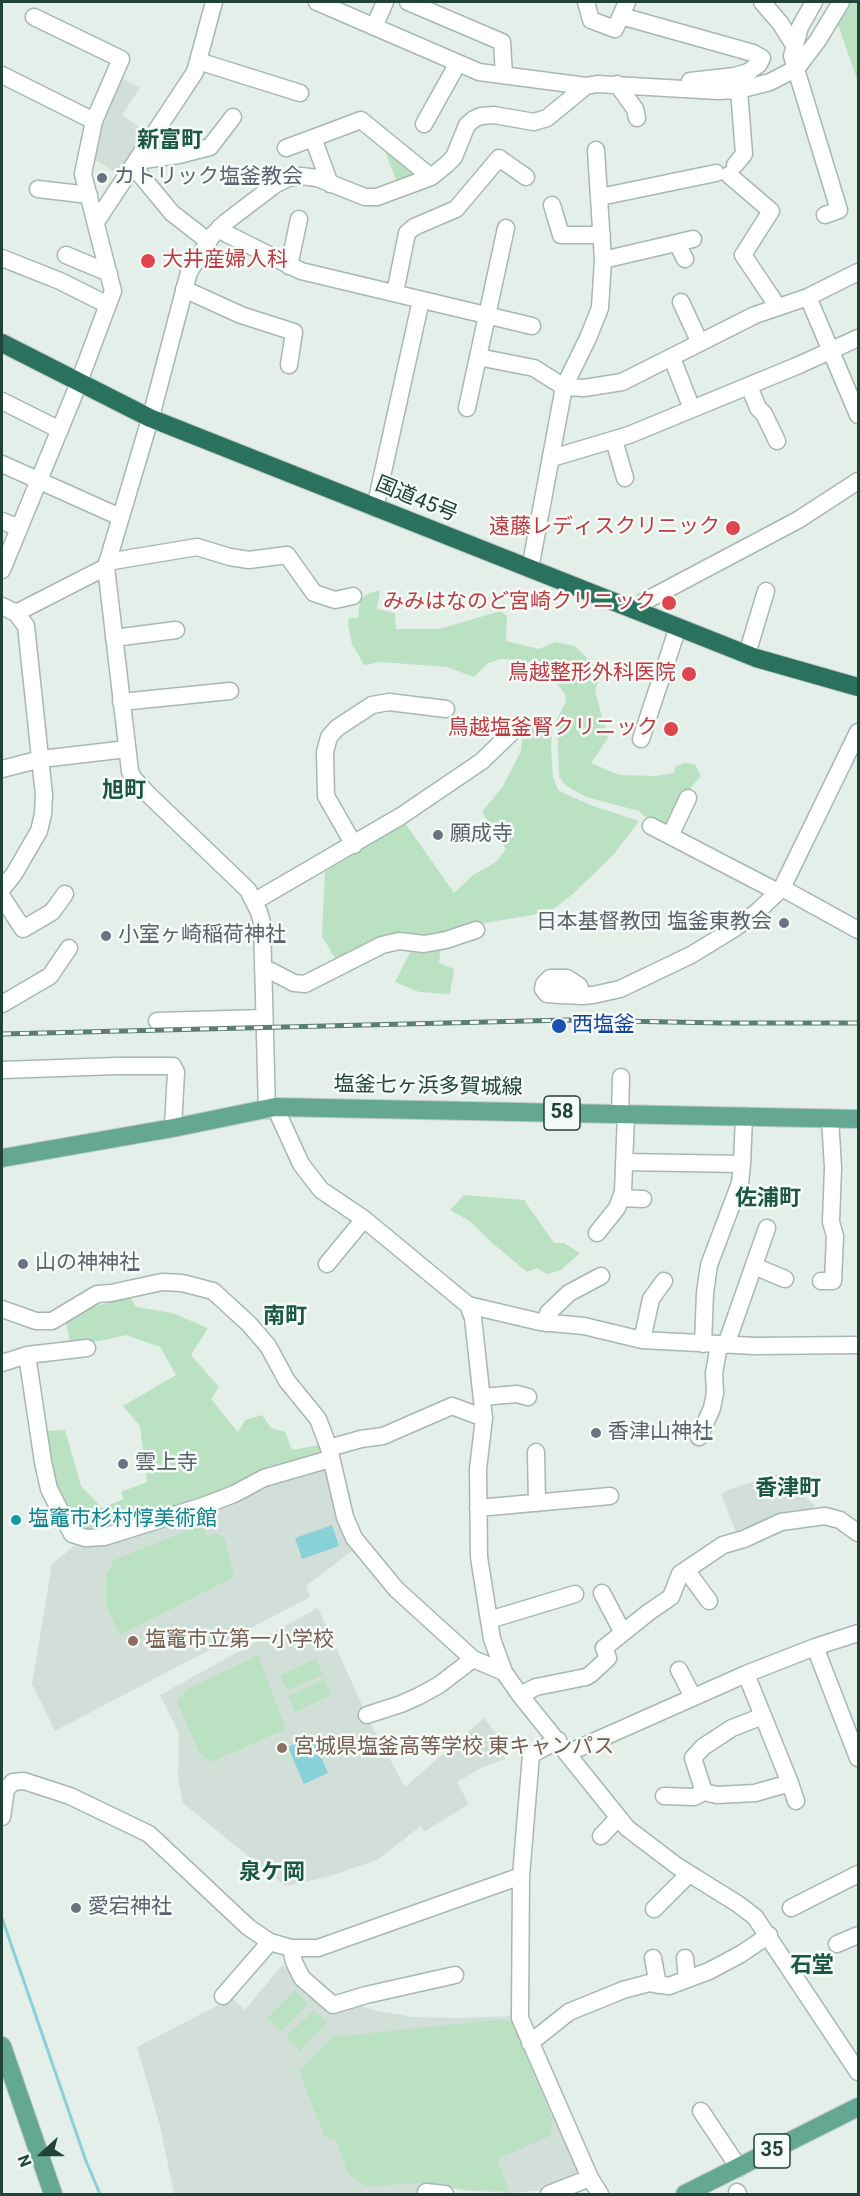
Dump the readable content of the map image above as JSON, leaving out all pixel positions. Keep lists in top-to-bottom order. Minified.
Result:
{"streets":{"highway":["国道45号"],"main road":["塩釜七ヶ浜多賀城線","58","35"]},"districts":["新富町","旭町","佐浦町","南町","香津町","泉ケ岡","石堂"],"places":["カトリック塩釜教会","大井産婦人科","遠藤レディスクリニック","みみはなのど宮崎クリニック","鳥越整形外科医院","鳥越塩釜腎クリニック","願成寺","日本基督教団 塩釜東教会","小室ヶ崎稲荷神社","西塩釜","山の神神社","香津山神社","雲上寺","塩竈市杉村惇美術館","塩竈市立第一小学校","宮城県塩釜高等学校 東キャンパス","愛宕神社"],"north":"left"}
